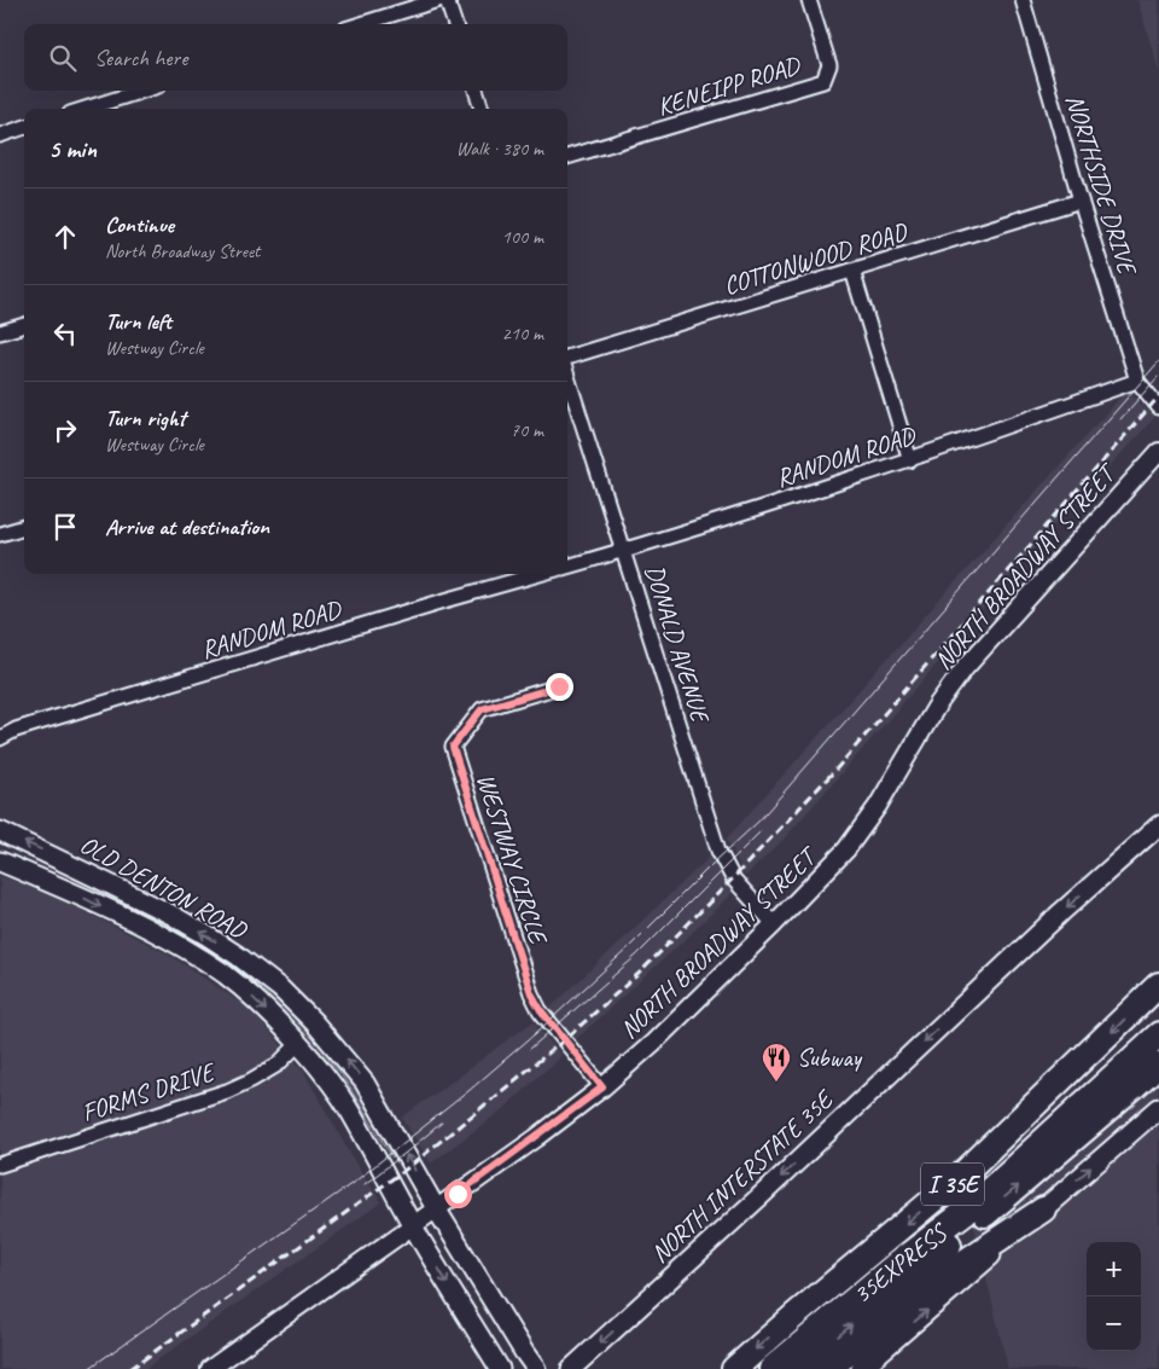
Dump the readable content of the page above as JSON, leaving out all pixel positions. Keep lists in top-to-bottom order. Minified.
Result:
{"streets":{"highway":["I 35E","35EXPRESS"],"main road":["OLD DENTON ROAD","NORTH INTERSTATE 35E"],"street":["KENEIPP ROAD","NORTHSIDE DRIVE","COTTONWOOD ROAD","RANDOM ROAD","NORTH BROADWAY STREET","DONALD AVENUE","WESTWAY CIRCLE","FORMS DRIVE"]},"crossings":[["NORTHSIDE DRIVE","COTTONWOOD ROAD"],["NORTHSIDE DRIVE","RANDOM ROAD"],["RANDOM ROAD","DONALD AVENUE"],["NORTH BROADWAY STREET","DONALD AVENUE"],["NORTH BROADWAY STREET","WESTWAY CIRCLE"],["NORTH BROADWAY STREET","OLD DENTON ROAD"],["OLD DENTON ROAD","FORMS DRIVE"]],"one_way":["NORTH INTERSTATE 35E"],"places":{"restaurant":["Subway"]},"page":{"search":"Search here","heading":["5 min","Walk · 380 m"],"list":[["Continue","North Broadway Street","100 m"],["Turn left","Westway Circle","210 m"],["Turn right","Westway Circle","70 m"],"Arrive at destination"],"map_buttons":["+","−"]}}
